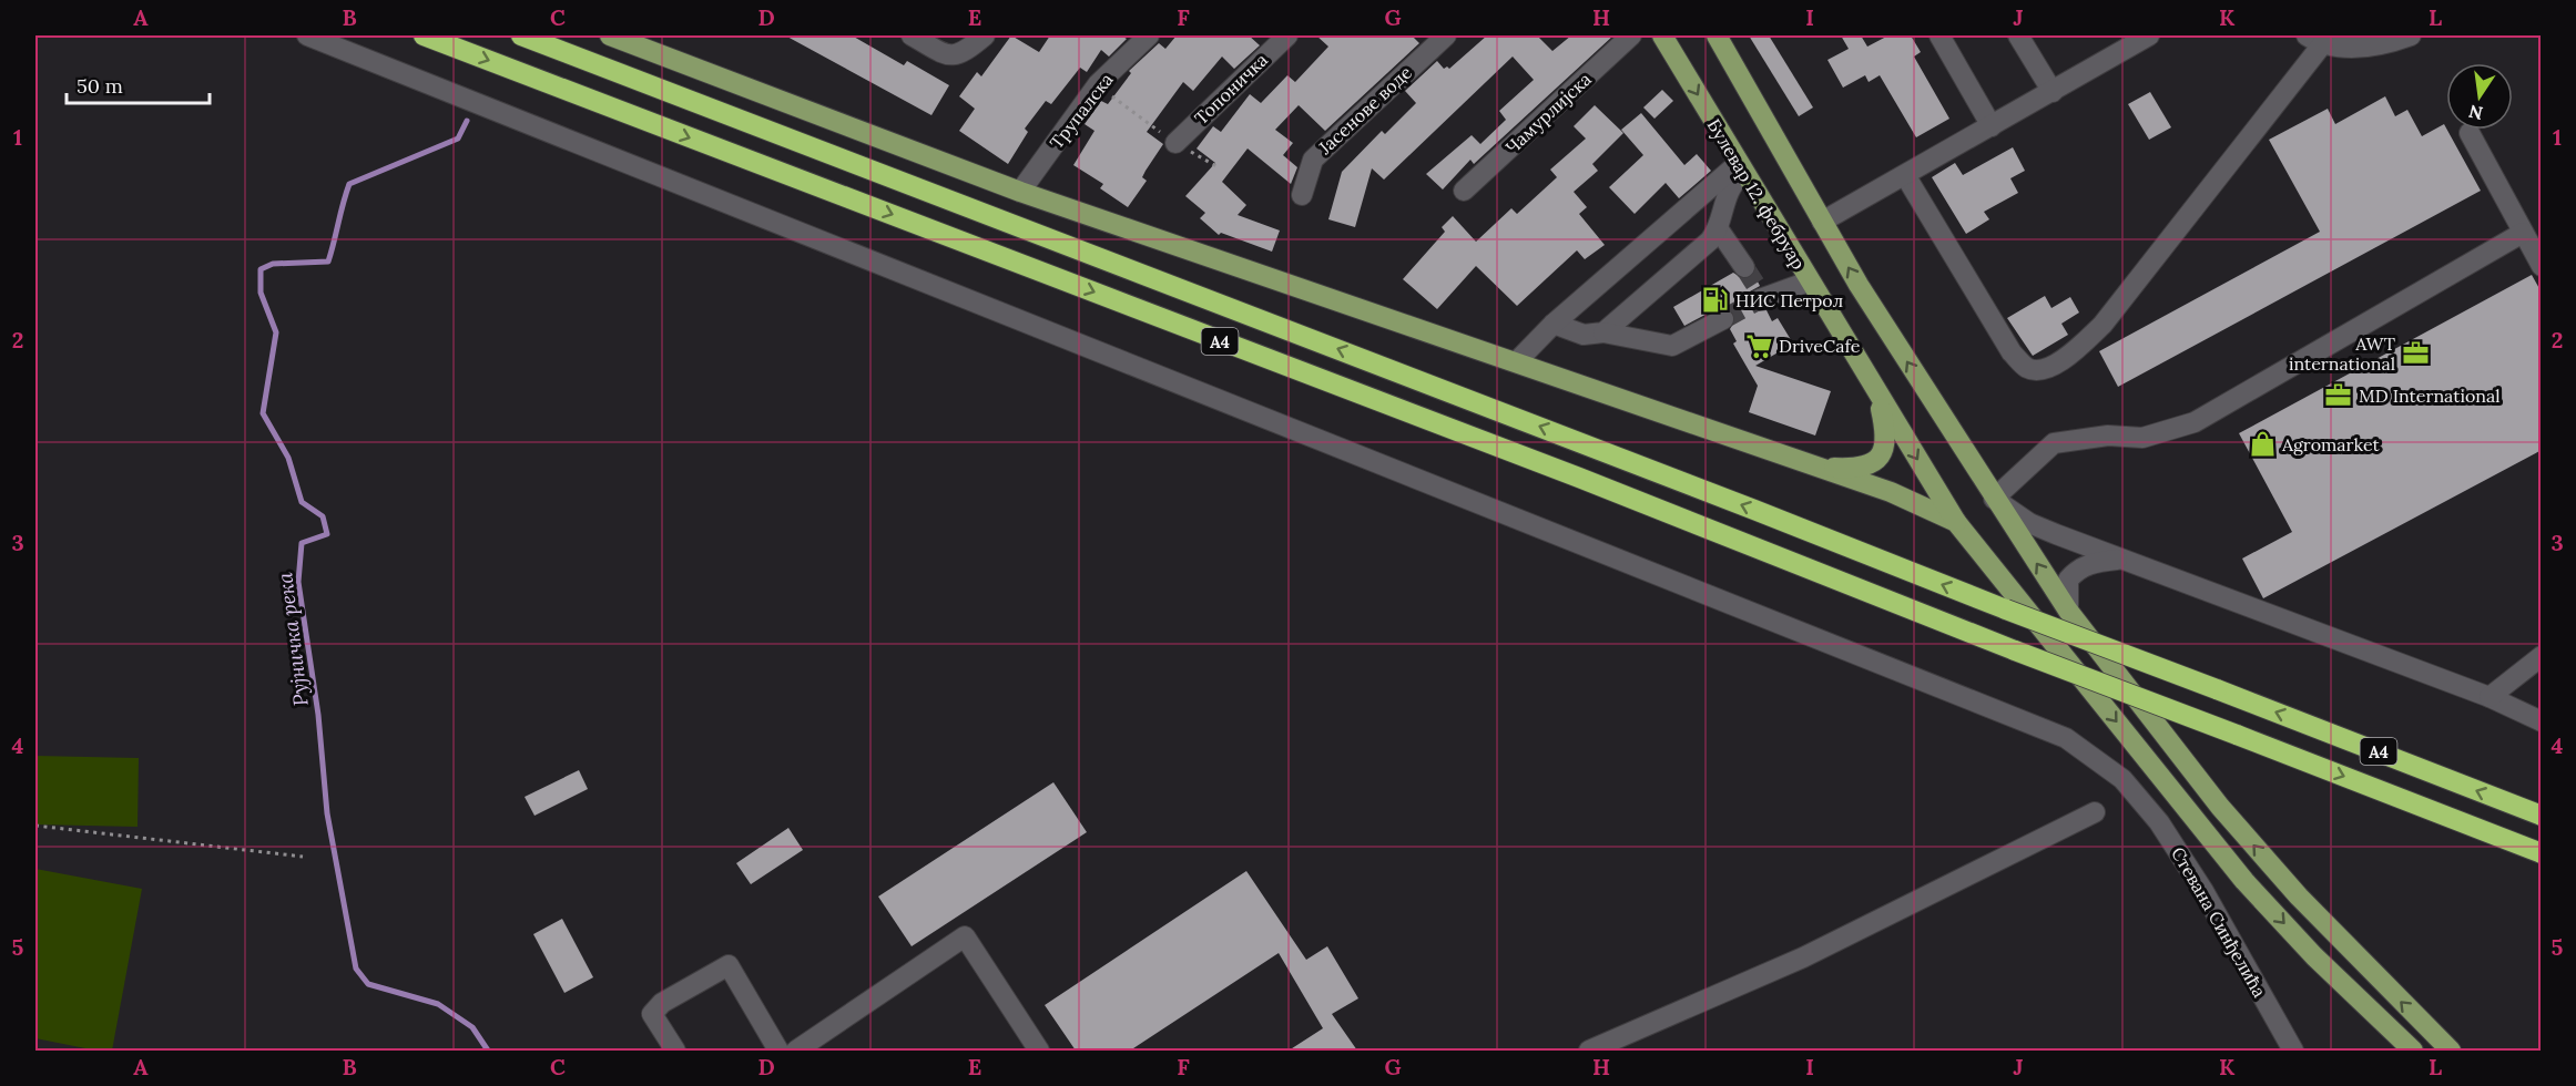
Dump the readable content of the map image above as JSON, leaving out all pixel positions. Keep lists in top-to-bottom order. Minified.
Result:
{"streets":{"highway":["A4"],"main road":["Булевар 12. фебруар"],"street":["Топоничка","Јасенове воде","Трупалска","Чамурлијска","Стевана Синђелића"]},"water":["Рујничка река"],"places":{"fuel station":["НИС Петрол"],"supermarket":["DriveCafe"],"office":["AWT international","MD International"],"shop":["Agromarket"]},"scale_bar":"50 m","north":"bottom","grid":{"columns":["A","B","C","D","E","F","G","H","I","J","K","L"],"rows":["1","2","3","4","5"]}}
